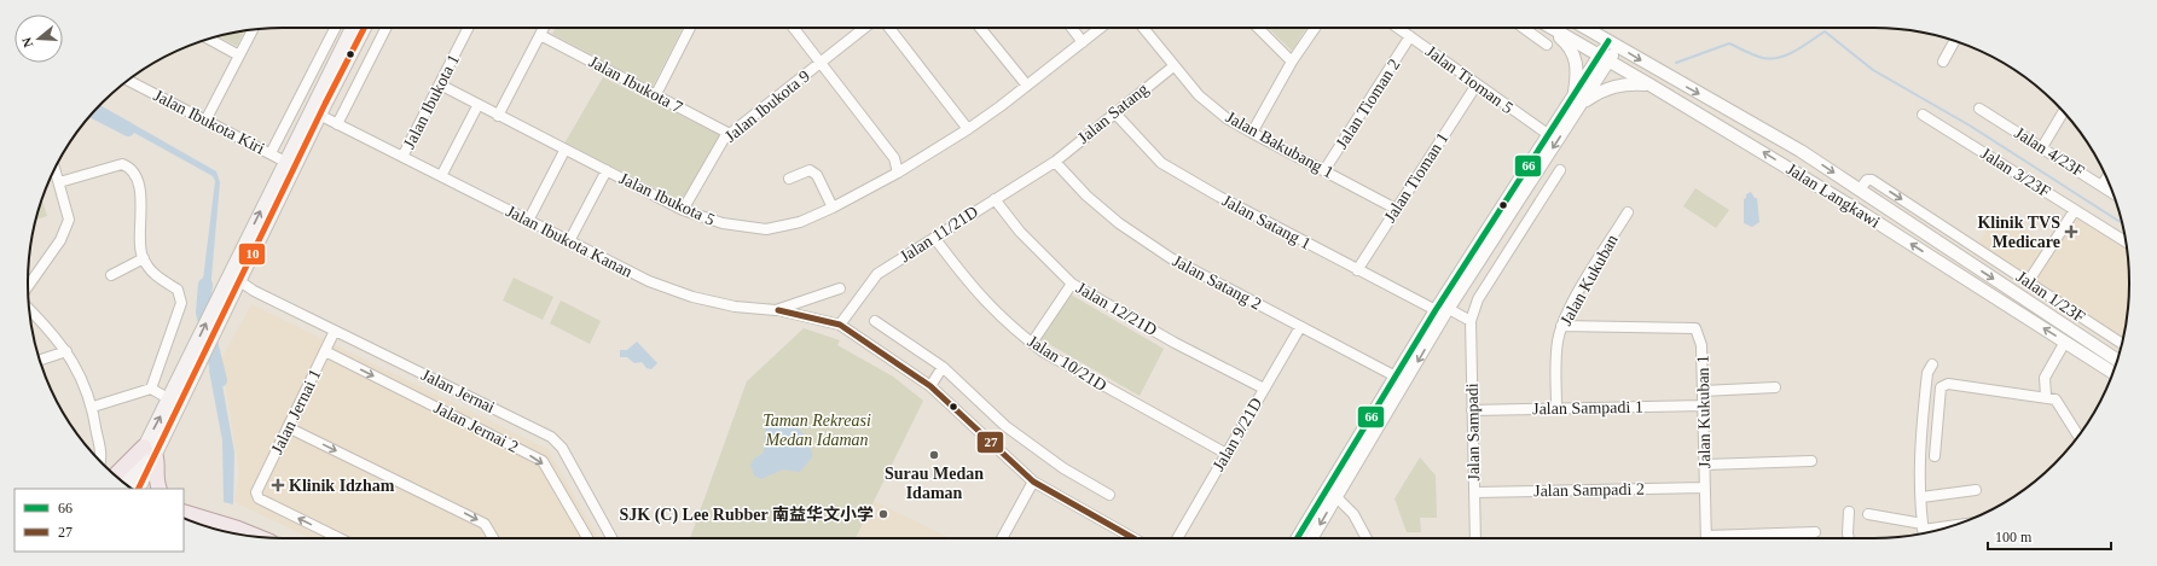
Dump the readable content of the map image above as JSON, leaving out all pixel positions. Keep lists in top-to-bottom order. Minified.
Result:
{"streets":{"street":["Jalan Tioman 5","Jalan Ibukota 7","Jalan Ibukota 1","Jalan Tioman 2","Jalan Ibukota 9","Jalan Satang","Jalan Ibukota Kiri","Jalan Bakubang 1","Jalan 4/23F","Jalan 3/23F","Jalan Tioman 1","Jalan Langkawi","Jalan Ibukota 5","Jalan Satang 1","Jalan 11/21D","Jalan Ibukota Kanan","Jalan Kukuban","Jalan Satang 2","Jalan 1/23F","Jalan 12/21D","Jalan 10/21D","Jalan Jernai","Jalan Sampadi 1","Jalan Jernai 1","Jalan Kukuban 1","Jalan Jernai 2","Jalan Sampadi","Jalan 9/21D","Jalan Sampadi 2"]},"crossings":[["Jalan Tioman 5","Jalan Tioman 2"],["Jalan Tioman 5","Jalan Tioman 1"],["Jalan Ibukota 7","Jalan Ibukota 9"],["Jalan Ibukota 1","Jalan Ibukota 5"],["Jalan Ibukota 1","Jalan Ibukota Kanan"],["Jalan Tioman 2","Jalan Bakubang 1"],["Jalan Ibukota 9","Jalan Ibukota 5"],["Jalan Satang","Jalan Bakubang 1"],["Jalan Satang","Jalan Satang 1"],["Jalan Satang","Jalan 11/21D"],["Jalan Satang","Jalan Satang 2"],["Jalan Bakubang 1","Jalan Tioman 1"],["Jalan Tioman 1","Jalan Satang 1"],["Jalan Langkawi","Jalan 1/23F"],["Jalan 11/21D","Jalan Satang 2"],["Jalan 11/21D","Jalan 12/21D"],["Jalan 11/21D","Jalan 10/21D"],["Jalan Kukuban","Jalan Sampadi 1"],["Jalan Kukuban","Jalan Kukuban 1"],["Jalan Satang 2","Jalan 9/21D"],["Jalan 12/21D","Jalan 9/21D"],["Jalan 10/21D","Jalan 9/21D"],["Jalan Jernai","Jalan Jernai 1"],["Jalan Sampadi 1","Jalan Kukuban 1"],["Jalan Sampadi 1","Jalan Sampadi"],["Jalan Jernai 1","Jalan Jernai 2"],["Jalan Kukuban 1","Jalan Sampadi 2"],["Jalan Sampadi","Jalan Sampadi 2"]],"one_way":["Jalan 1/23F"],"parks":["Taman Rekreasi Medan Idaman"],"places":{"health":["Klinik TVS Medicare","Klinik Idzham"],"other":["Surau Medan Idaman","SJK (C) Lee Rubber 南益华文小学"]},"lines":["transit line 10","transit line 66","transit line 27"],"legend":["66","27"],"scale_bar":"100 m","north":"left"}
